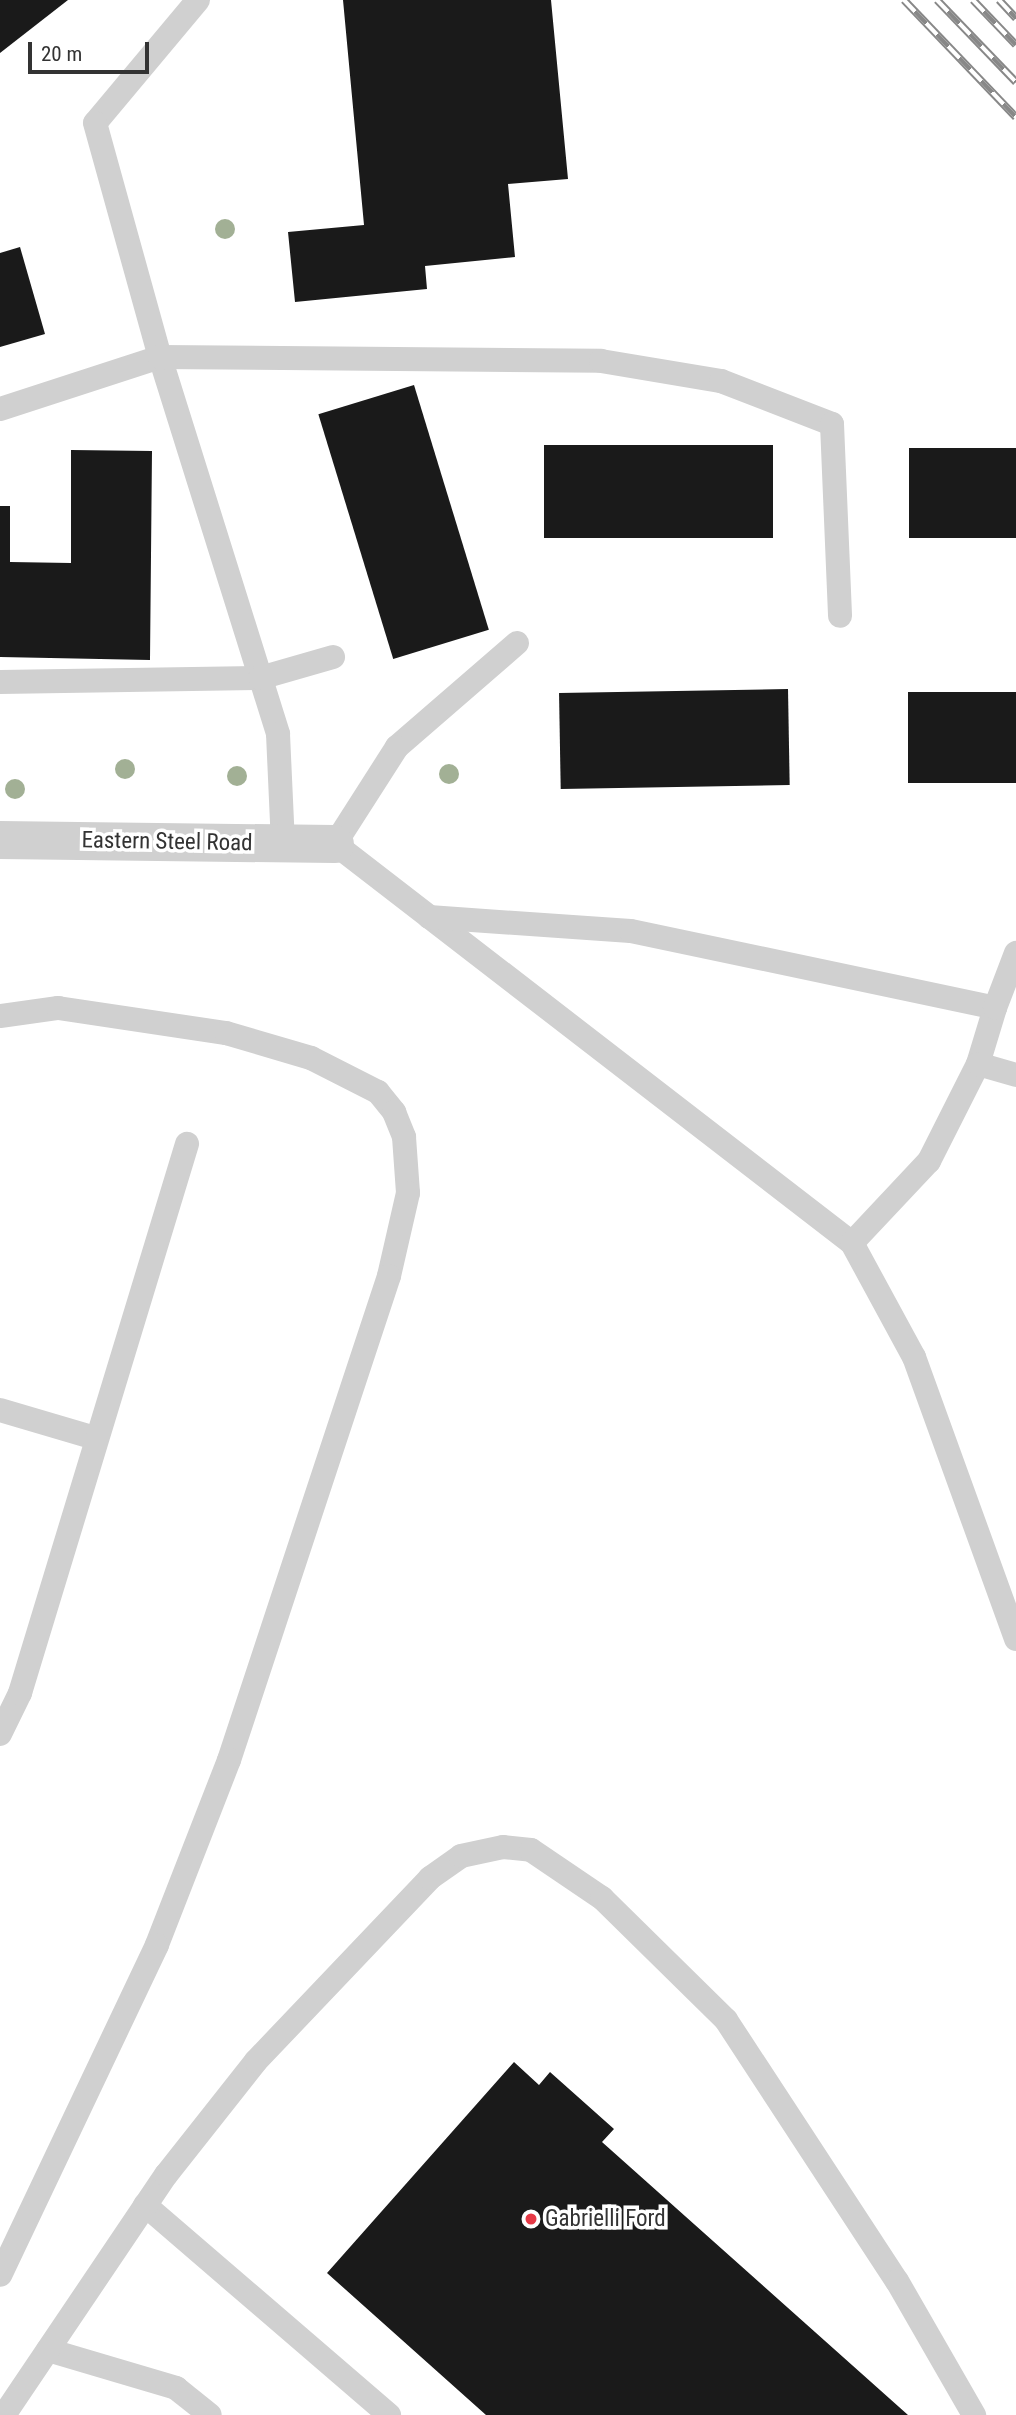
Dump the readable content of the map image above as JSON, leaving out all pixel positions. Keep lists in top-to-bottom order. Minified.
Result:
{"streets":{"street":["Eastern Steel Road"]},"places":["Gabrielli Ford"],"scale_bar":"20 m"}
